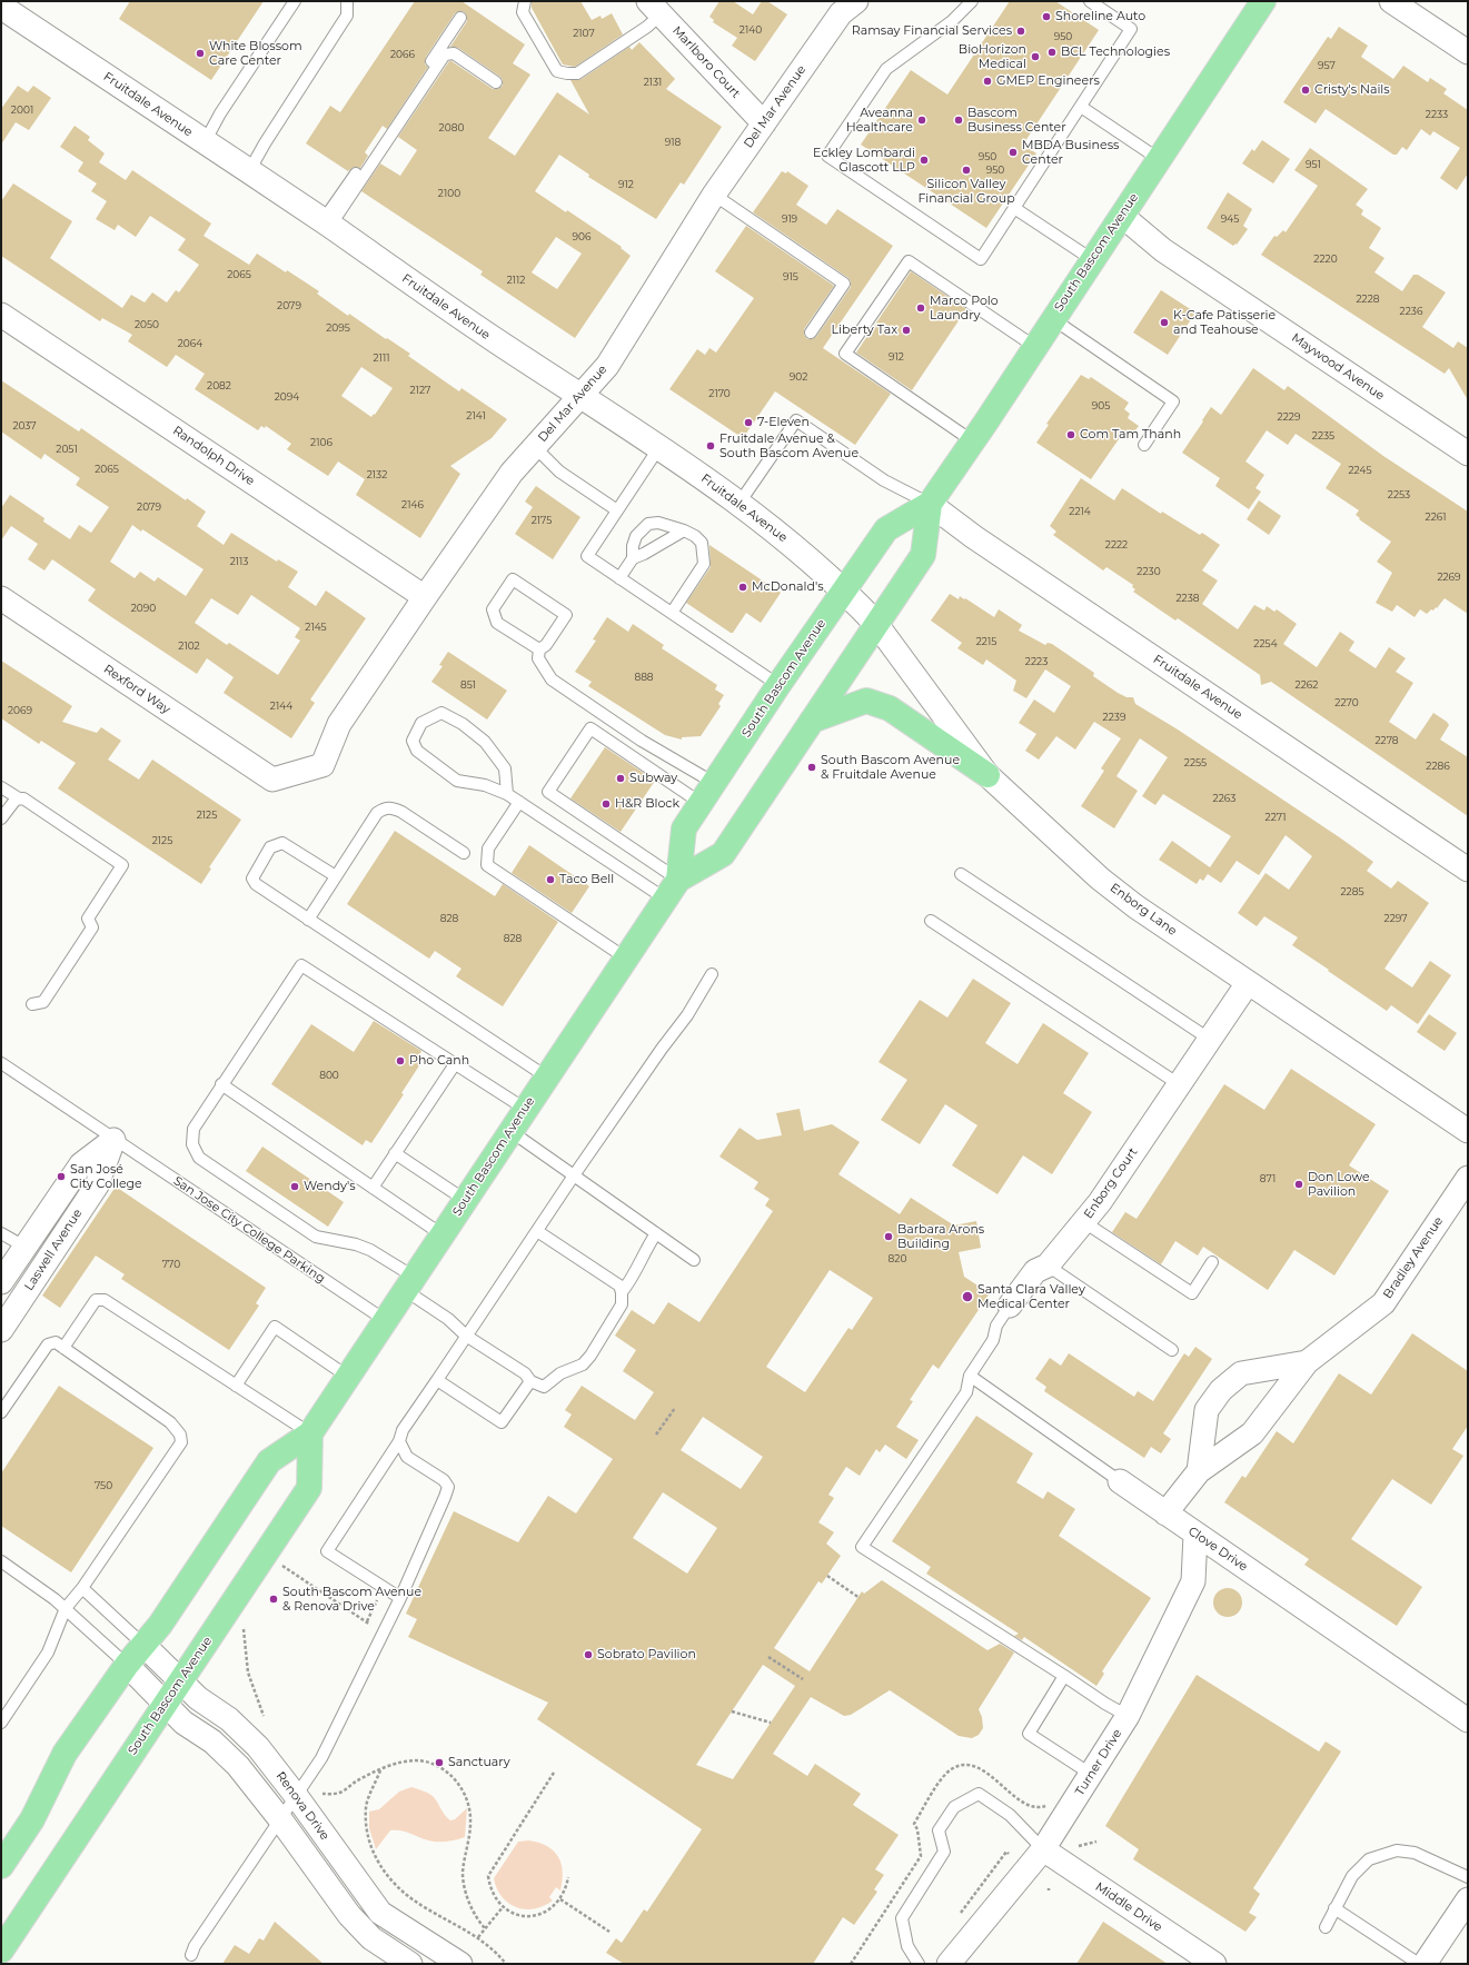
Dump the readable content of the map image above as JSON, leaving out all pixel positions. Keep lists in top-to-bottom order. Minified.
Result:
{"streets":{"main road":["South Bascom Avenue"],"street":["Marlboro Court","Fruitdale Avenue","Del Mar Avenue","Maywood Avenue","Randolph Drive","Rexford Way","Enborg Lane","Enborg Court","Laswell Avenue","Bradley Avenue","Clove Drive","Turner Drive","Renova Drive","Middle Drive"],"lane":["San Jose City College Parking"]},"crossings":[["Marlboro Court","Del Mar Avenue"],["Fruitdale Avenue","Del Mar Avenue"],["Fruitdale Avenue","South Bascom Avenue"],["Fruitdale Avenue","Enborg Lane"],["Del Mar Avenue","Randolph Drive"],["Del Mar Avenue","Rexford Way"],["South Bascom Avenue","Maywood Avenue"],["South Bascom Avenue","Enborg Lane"],["South Bascom Avenue","San Jose City College Parking"],["South Bascom Avenue","Renova Drive"],["Enborg Lane","Enborg Court"],["Enborg Court","Clove Drive"],["San Jose City College Parking","Laswell Avenue"],["Bradley Avenue","Clove Drive"],["Clove Drive","Turner Drive"],["Turner Drive","Middle Drive"]],"places":["Shoreline Auto","Ramsay Financial Services","BCL Technologies","White Blossom Care Center","BioHorizon Medical","GMEP Engineers","Cristy's Nails","Aveanna Healthcare","Bascom Business Center","MBDA Business Center","Eckley Lombardi Glascott LLP","Silicon Valley Financial Group","Marco Polo Laundry","K-Cafe Patisserie and Teahouse","Liberty Tax","7-Eleven","Com Tam Thanh","Fruitdale Avenue & South Bascom Avenue","McDonald's","South Bascom Avenue & Fruitdale Avenue","Subway","H&R Block","Taco Bell","Pho Canh","San José City College","Don Lowe Pavilion","Wendy's","Barbara Arons Building","Santa Clara Valley Medical Center","South Bascom Avenue & Renova Drive","Sobrato Pavilion","Sanctuary"],"house_numbers":["2140","2107","950","2066","957","2131","2001","2233","2080","918","950","951","950","912","2100","919","945","906","2220","2065","915","2112","2228","2079","2236","2050","2095","2064","912","2111","902","2082","2127","2170","2094","905","2141","2229","2037","2235","2106","2051","2065","2245","2132","2253","2146","2079","2214","2261","2175","2222","2113","2230","2269","2238","2090","2145","2215","2254","2102","2223","888","851","2262","2270","2144","2069","2239","2278","2255","2286","2263","2125","2271","2125","2285","828","2297","828","800","871","820","770","750"]}
